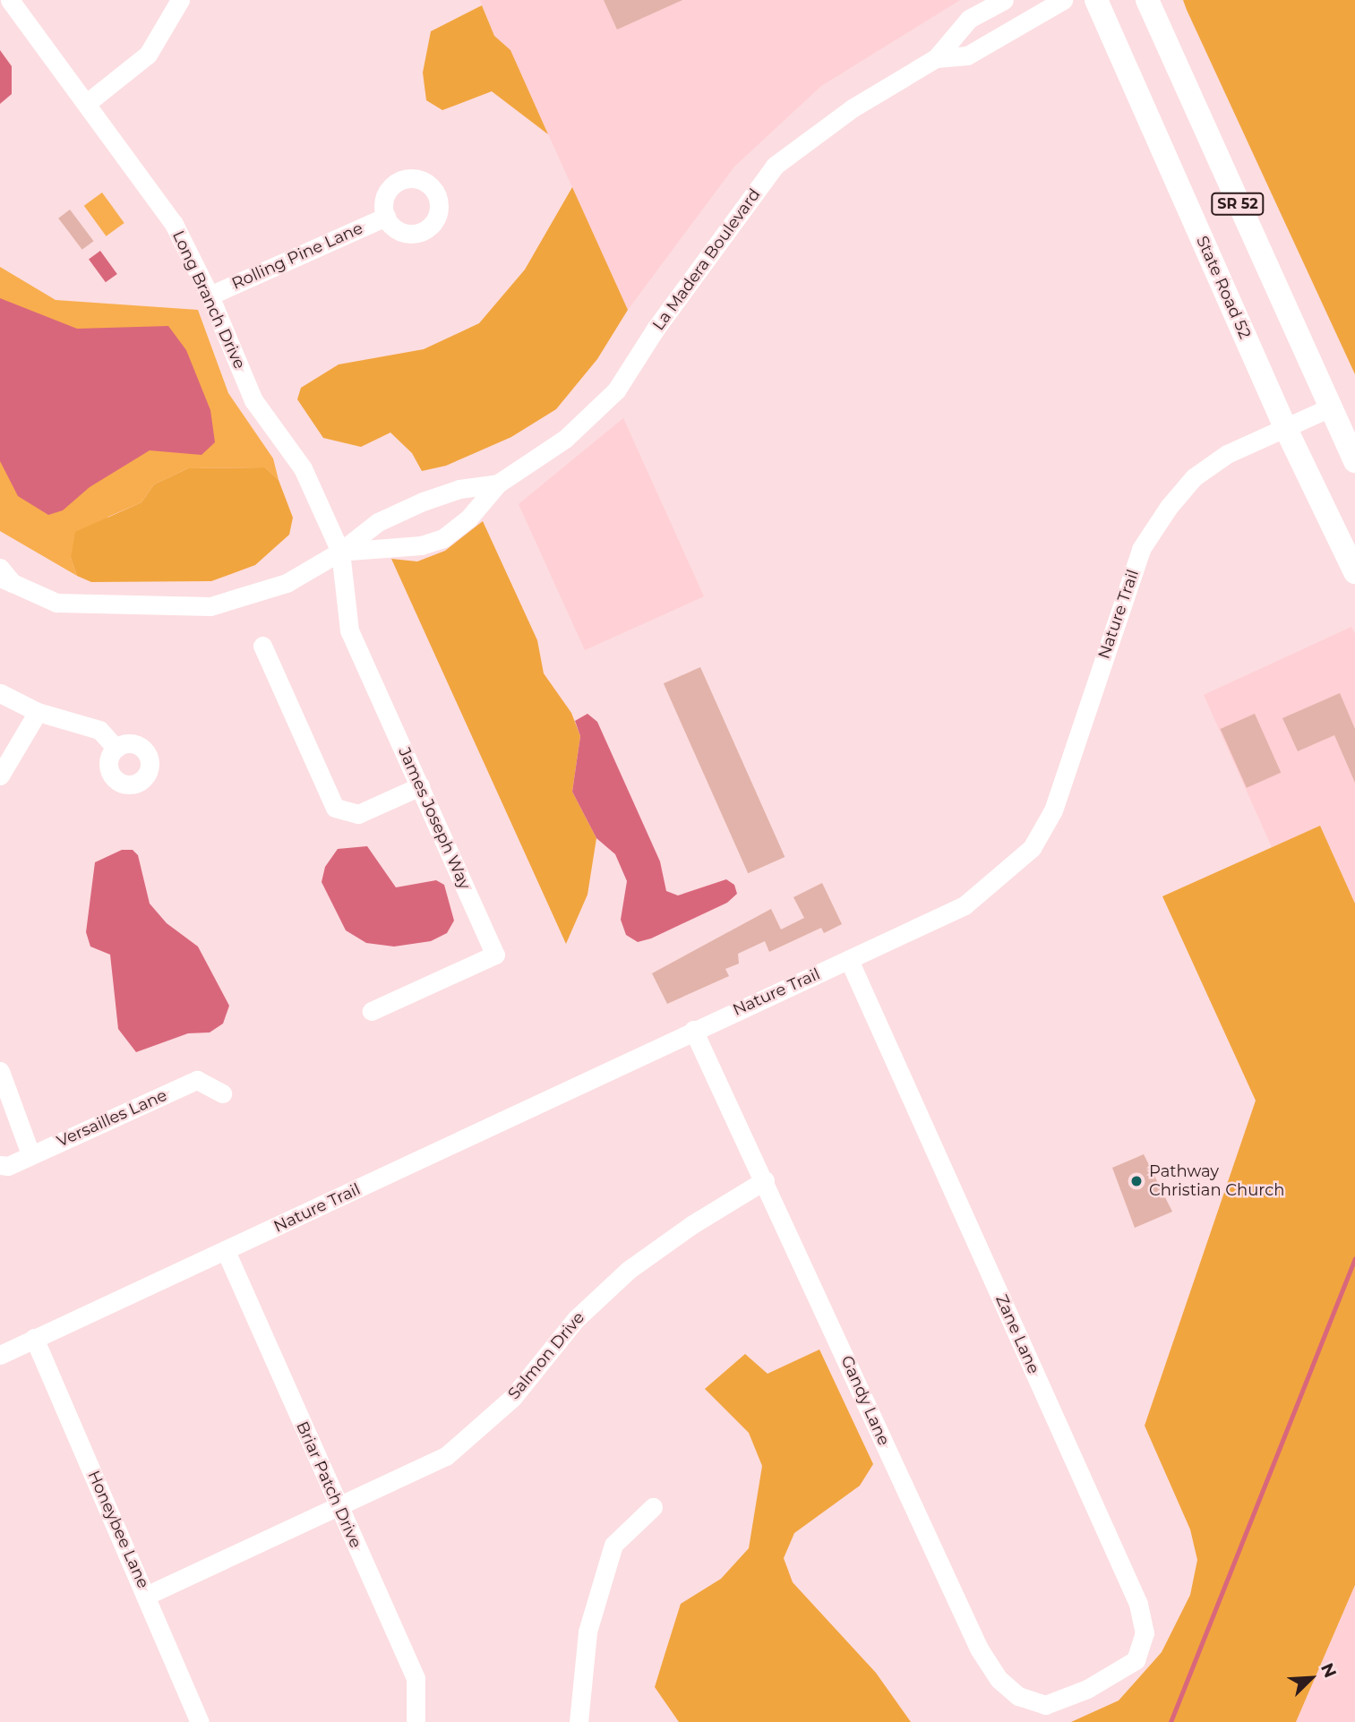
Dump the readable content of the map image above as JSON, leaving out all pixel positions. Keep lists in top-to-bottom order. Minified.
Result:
{"streets":{"main road":["SR 52","State Road 52"],"street":["Rolling Pine Lane","La Madera Boulevard","Long Branch Drive","Nature Trail","James Joseph Way","Versailles Lane","Zane Lane","Salmon Drive","Gandy Lane","Briar Patch Drive","Honeybee Lane"]},"crossings":[["SR 52","Nature Trail"],["Rolling Pine Lane","Long Branch Drive"],["La Madera Boulevard","Long Branch Drive"],["La Madera Boulevard","James Joseph Way"],["State Road 52","Nature Trail"],["Long Branch Drive","James Joseph Way"],["Nature Trail","Zane Lane"],["Nature Trail","Gandy Lane"],["Nature Trail","Briar Patch Drive"],["Nature Trail","Honeybee Lane"],["Zane Lane","Gandy Lane"],["Salmon Drive","Gandy Lane"],["Salmon Drive","Briar Patch Drive"],["Salmon Drive","Honeybee Lane"]],"places":["Pathway Christian Church"],"north":"top right"}
